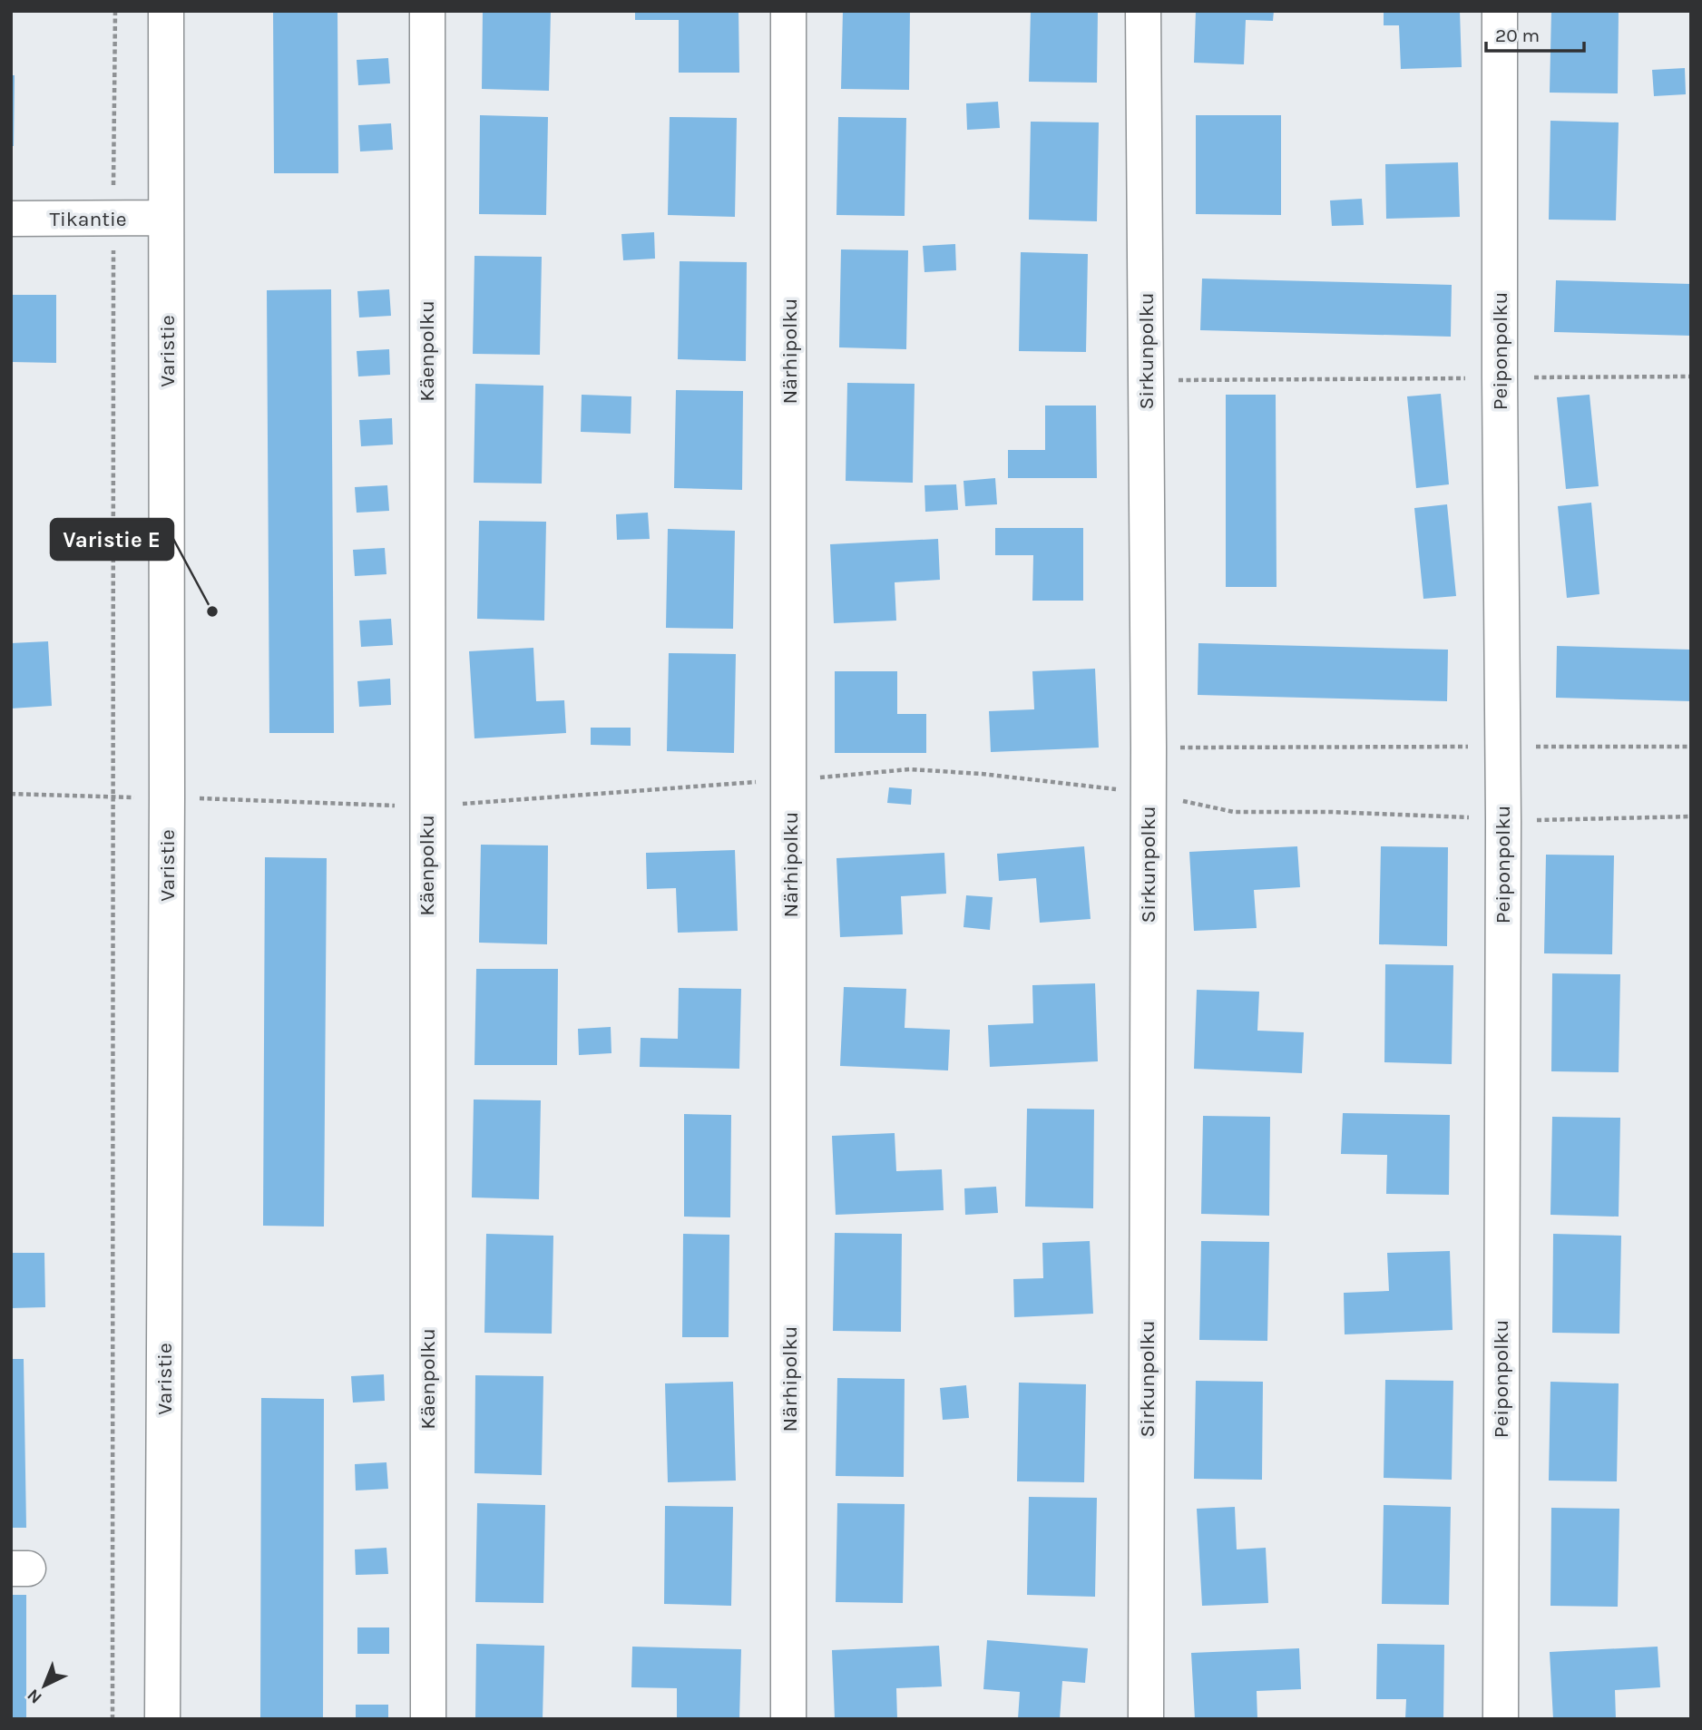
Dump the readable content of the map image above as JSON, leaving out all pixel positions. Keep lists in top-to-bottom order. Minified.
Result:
{"streets":{"street":["Tikantie","Varistie","Käenpolku","Närhipolku","Sirkunpolku","Peiponpolku"]},"crossings":[["Tikantie","Varistie"]],"places":["Varistie E"],"scale_bar":"20 m","north":"bottom left"}
